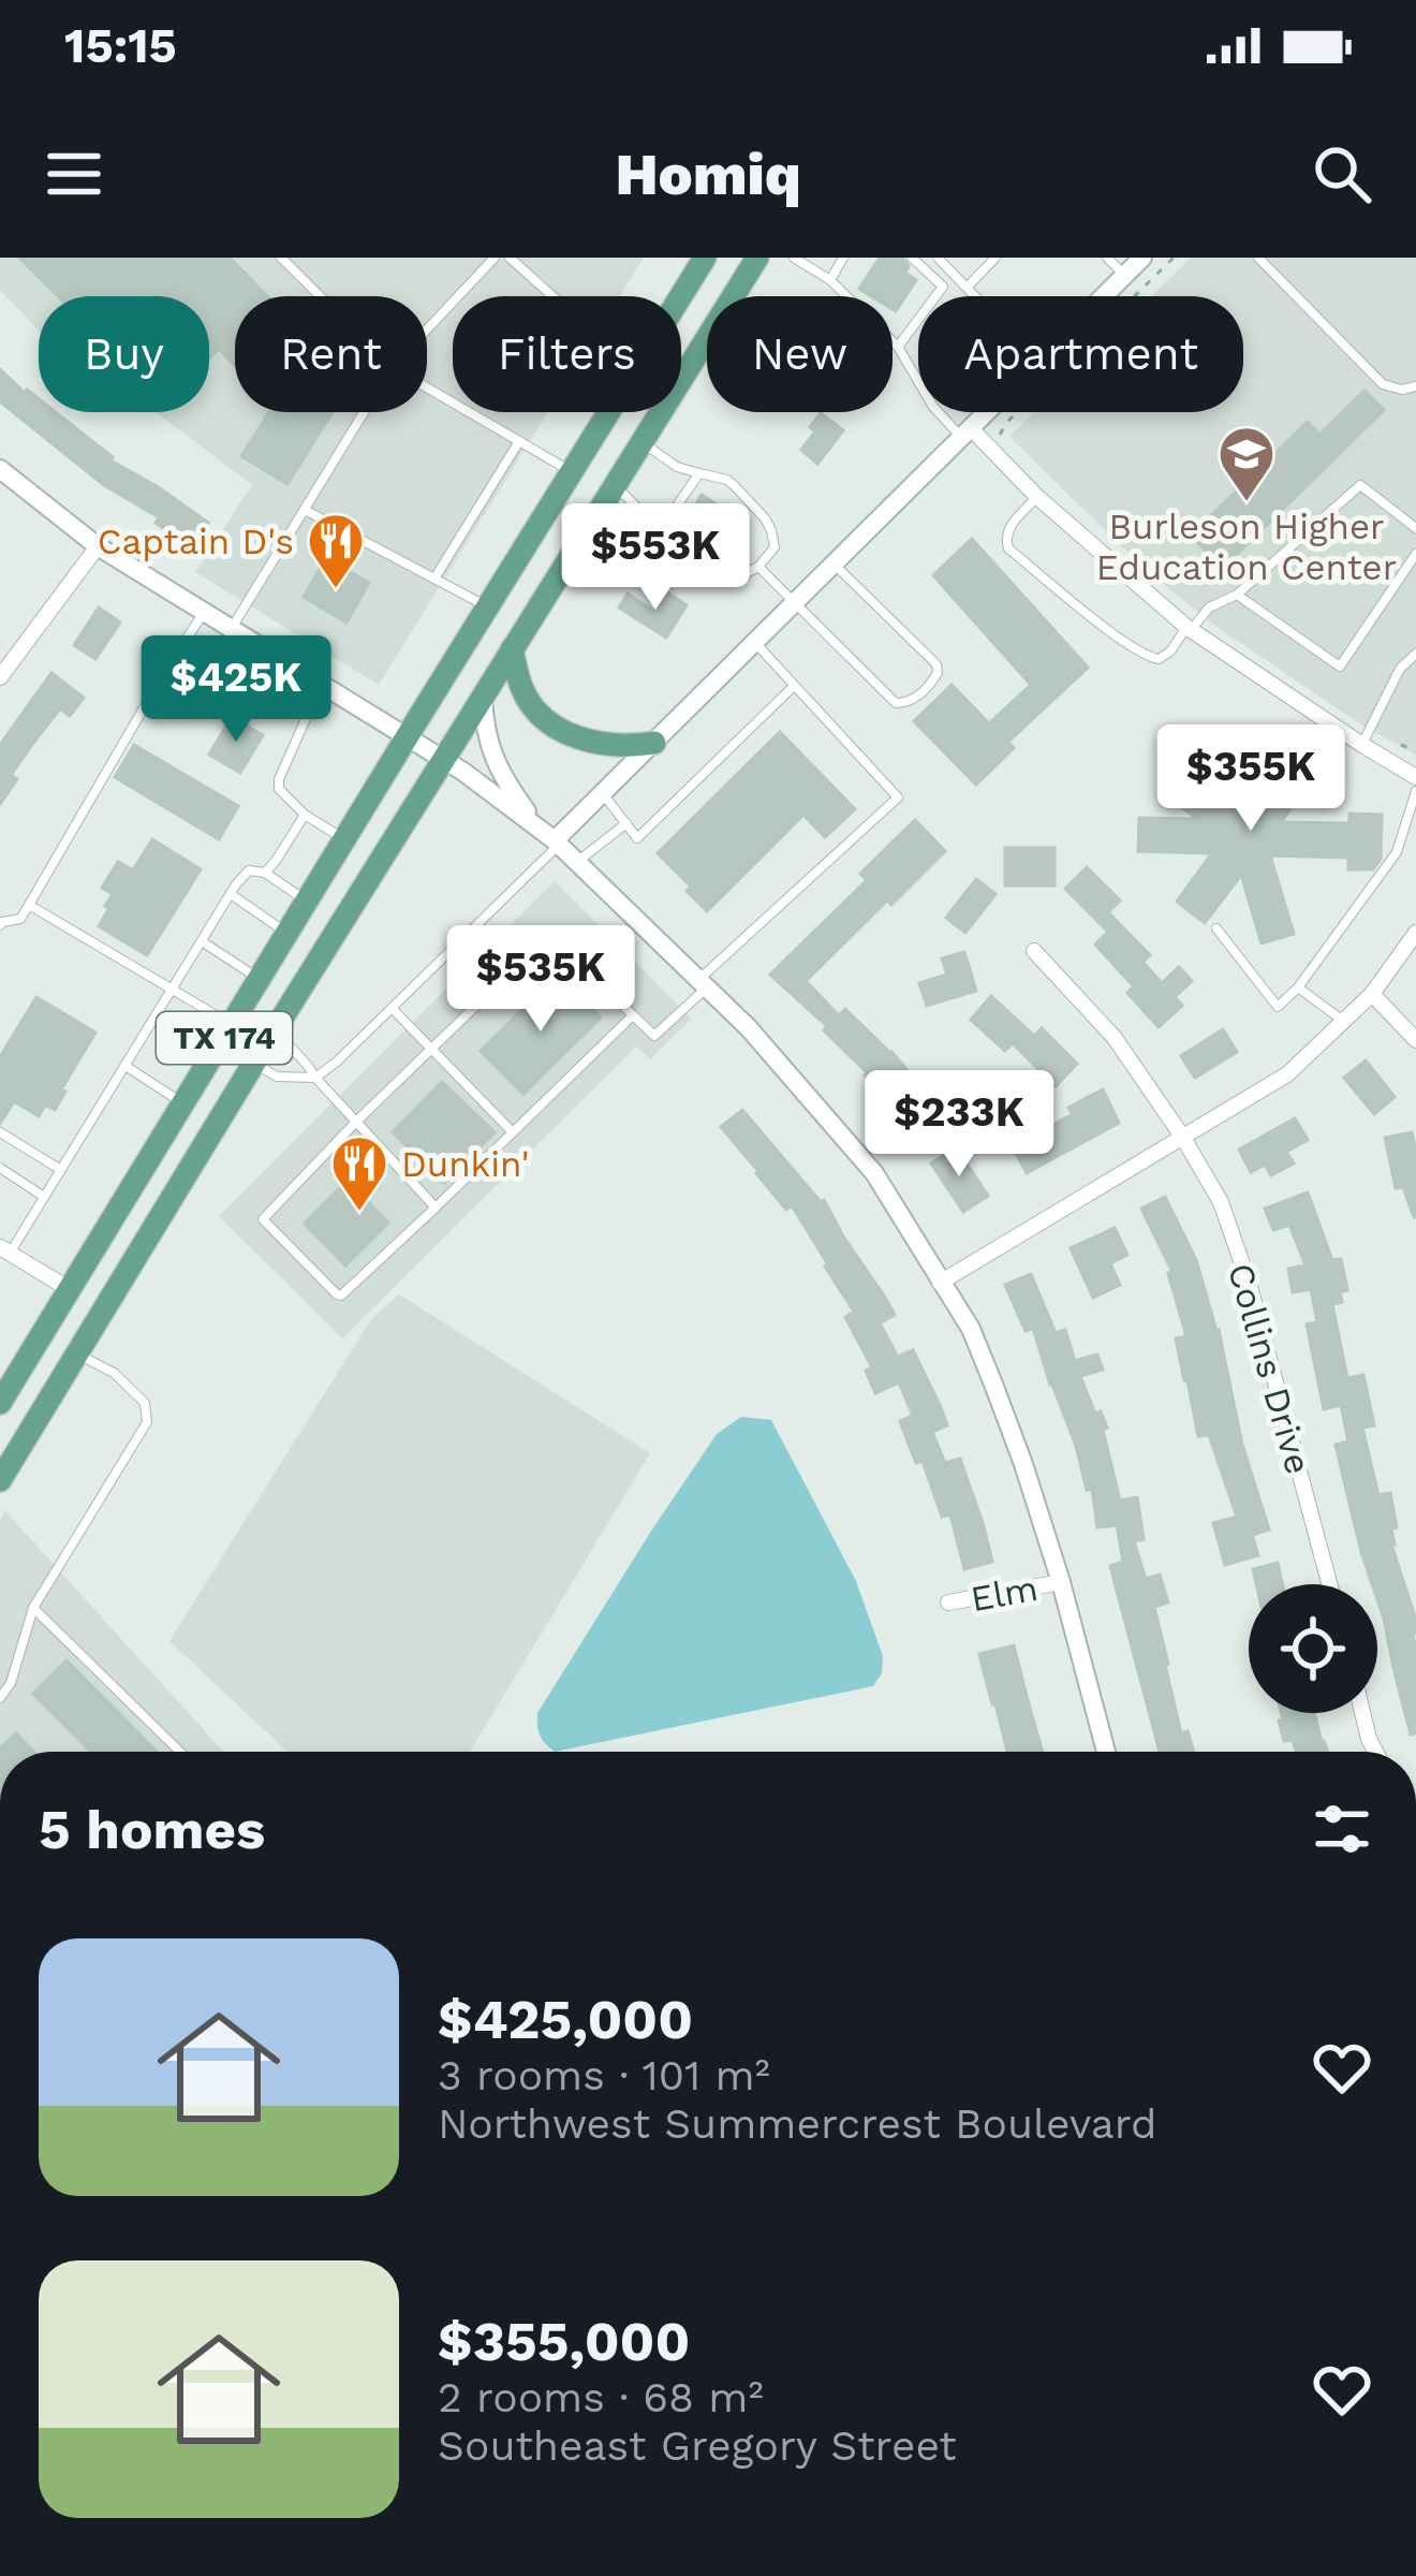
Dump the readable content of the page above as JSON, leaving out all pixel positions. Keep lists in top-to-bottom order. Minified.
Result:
{"streets":{"main road":["TX 174"],"street":["Collins Drive","Elm"]},"places":{"school or university":["Burleson Higher Education Center"],"restaurant":["Captain D's","Dunkin'"]},"page":{"status":"15:15","header":"Homiq","chip":["Buy","Rent","Filters","New","Apartment"],"price":["$553K","$425K","$355K","$535K","$233K"],"heading":"5 homes","list":[{"name":"$425,000","note":"3 rooms · 101 m² · Northwest Summercrest Boulevard"},{"name":"$355,000","note":"2 rooms · 68 m² · Southeast Gregory Street"}]}}
